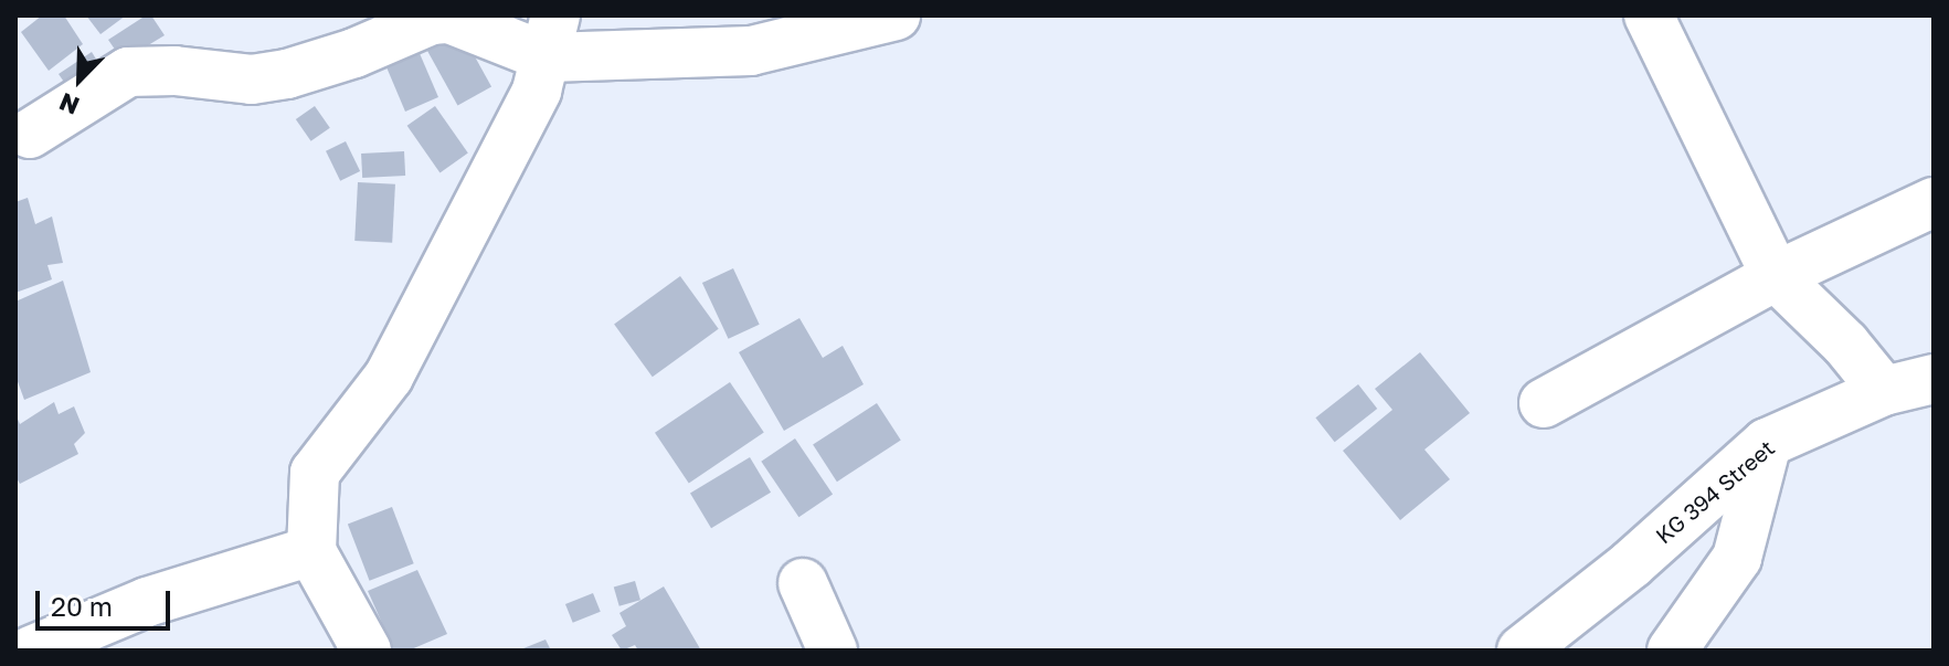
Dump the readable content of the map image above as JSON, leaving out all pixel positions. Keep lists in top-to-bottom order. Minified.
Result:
{"streets":{"street":["KG 394 Street"]},"scale_bar":"20 m","north":"bottom left"}
